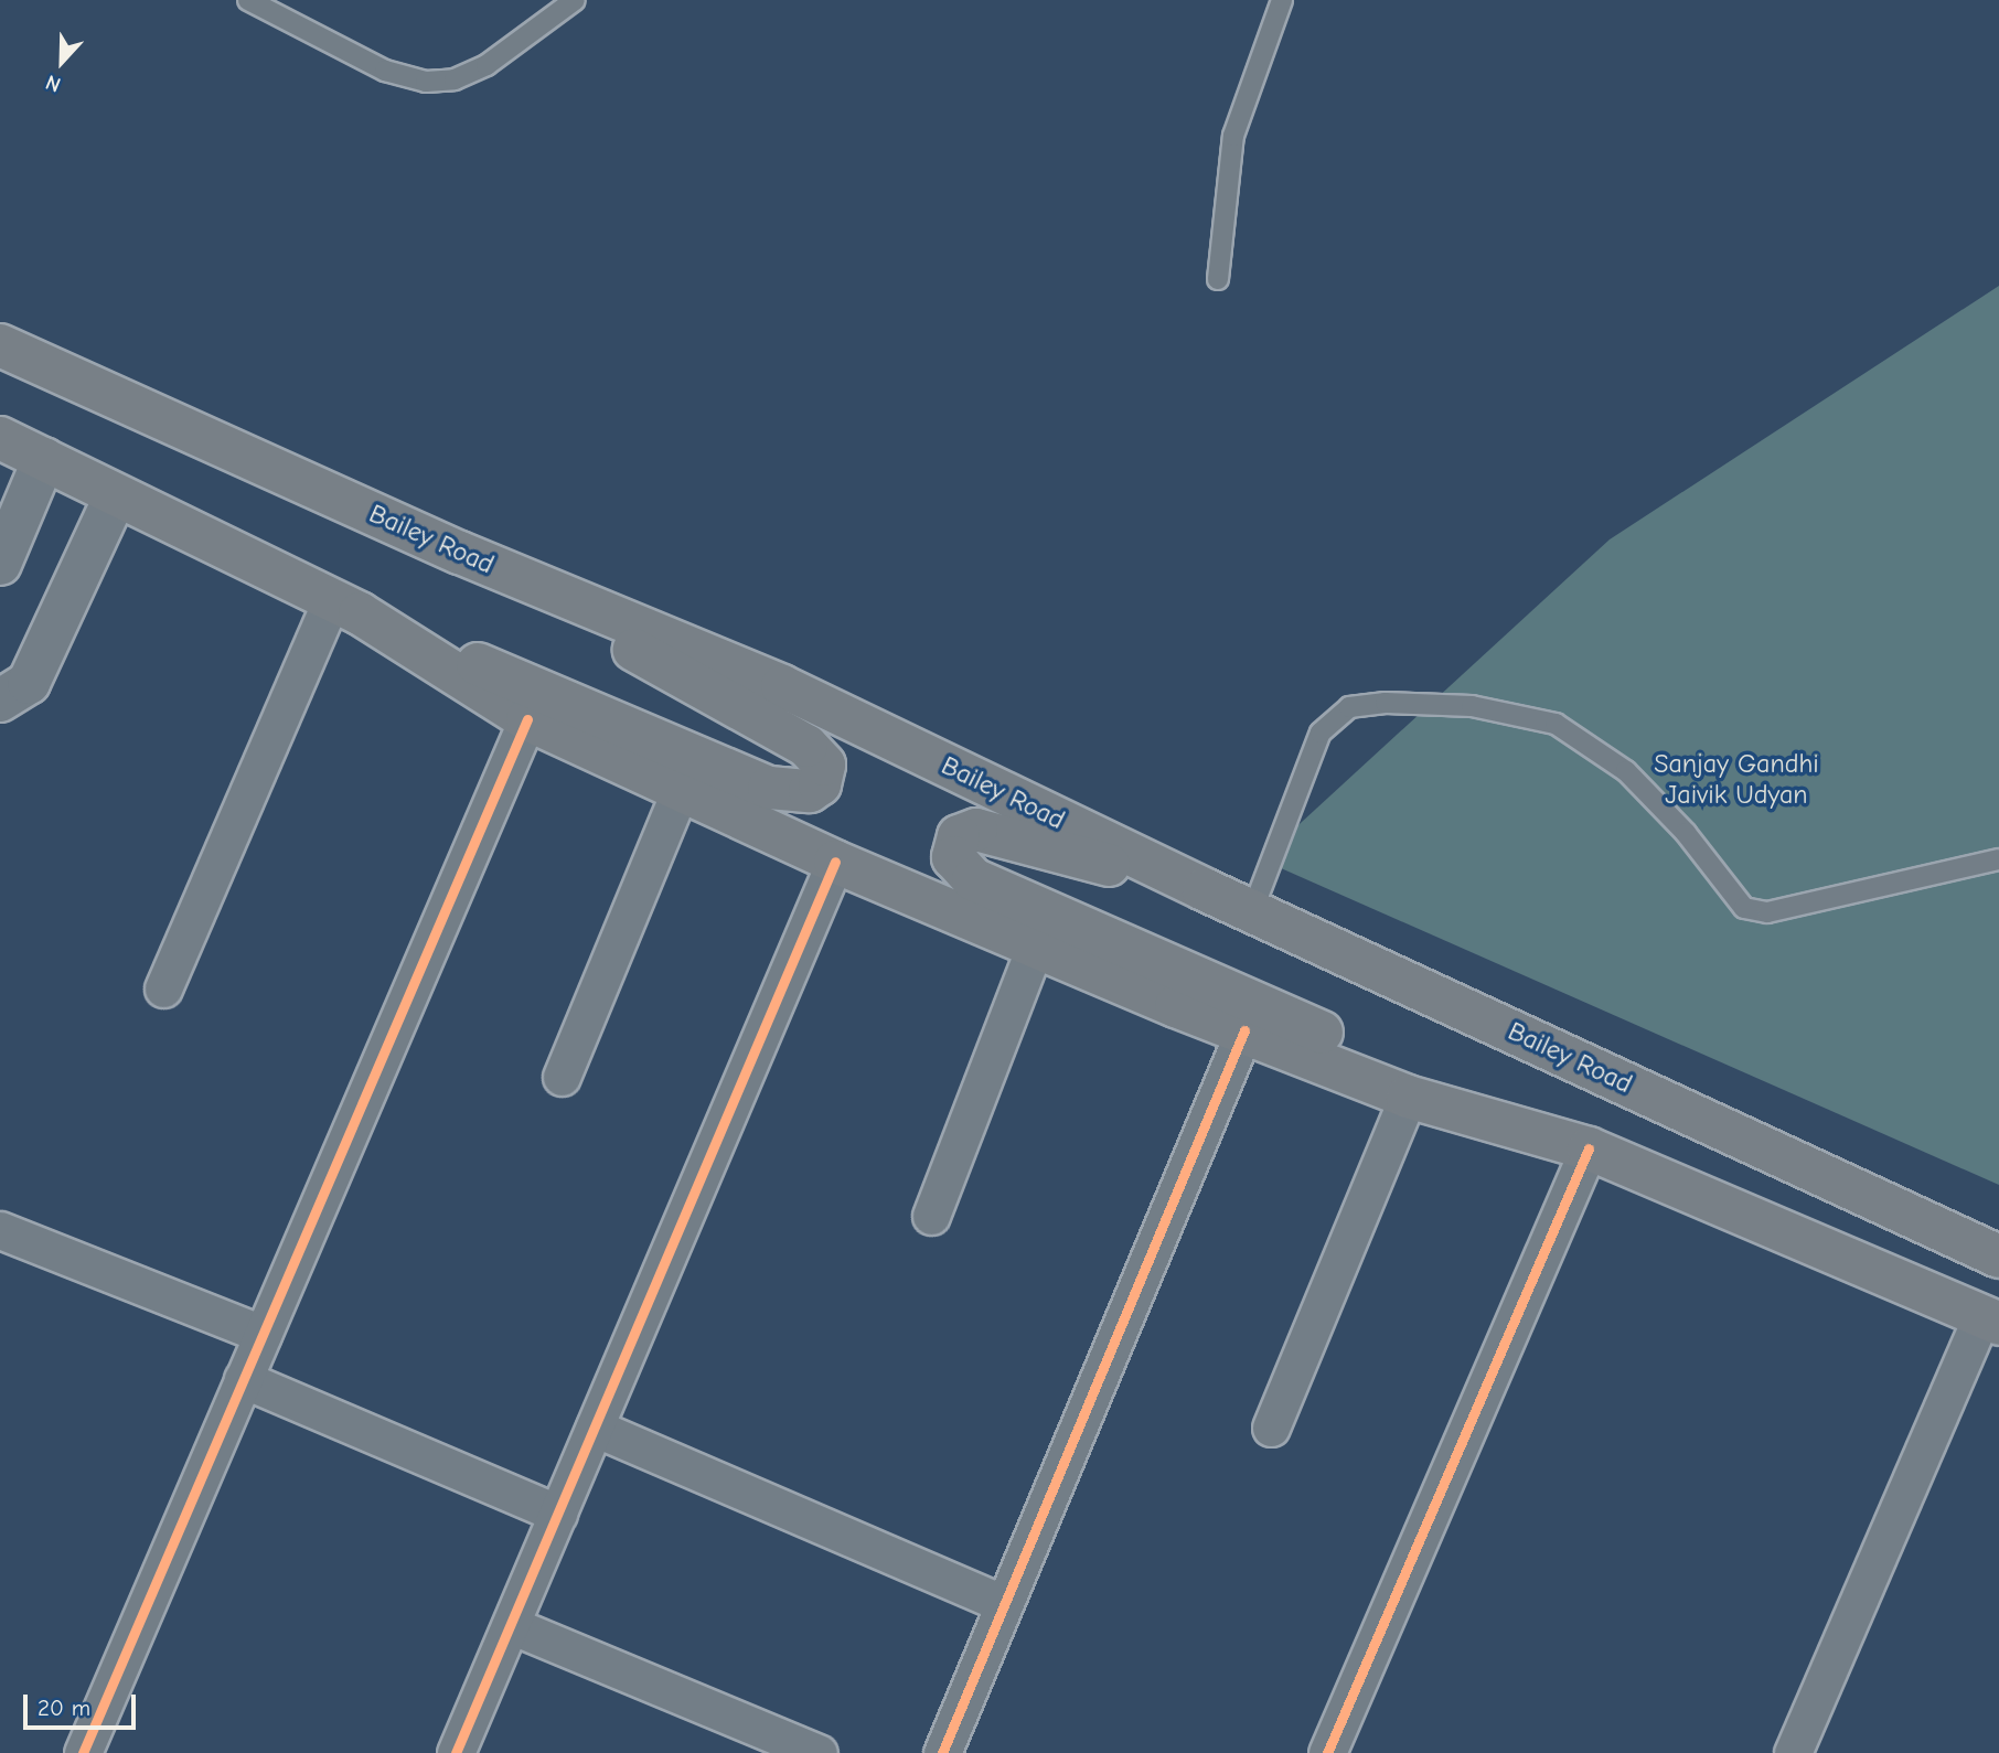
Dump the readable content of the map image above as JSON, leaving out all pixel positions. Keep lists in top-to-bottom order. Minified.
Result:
{"streets":{"highway":["Bailey Road"]},"parks":["Sanjay Gandhi Jaivik Udyan"],"scale_bar":"20 m","north":"bottom"}
